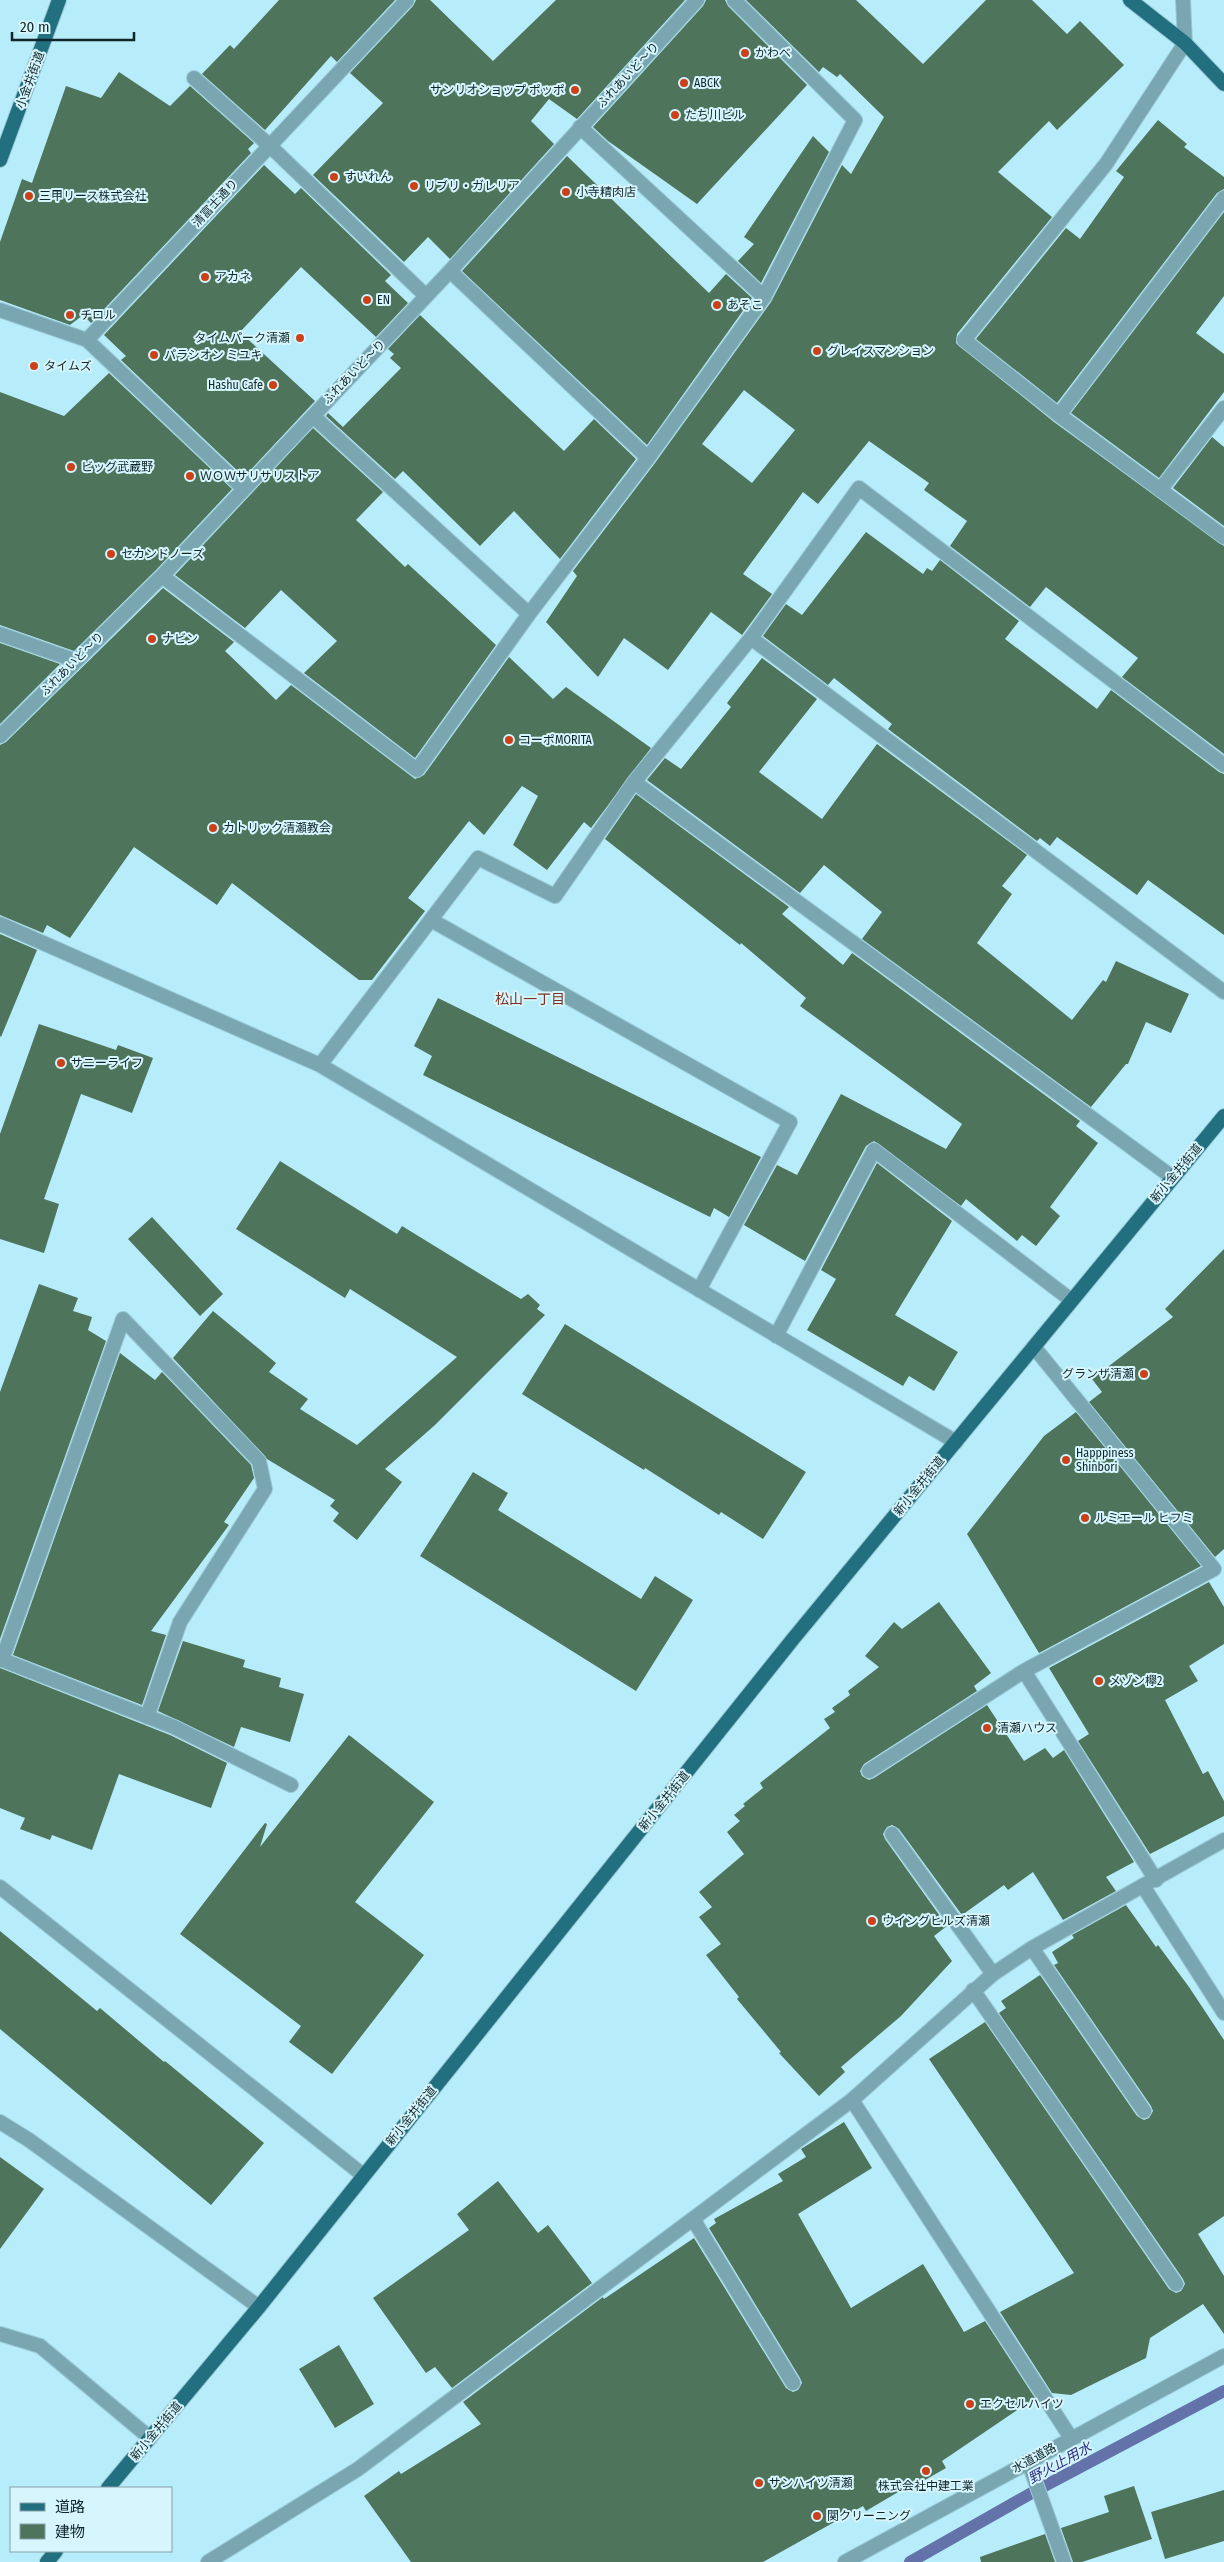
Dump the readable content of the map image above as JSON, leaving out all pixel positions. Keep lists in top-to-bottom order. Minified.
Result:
{"streets":{"main road":["小金井街道","新小金井街道"],"street":["ふれあいど～り","清富士通り","水道道路"]},"districts":["松山一丁目"],"water":["野火止用水"],"places":["かわべ","ABCK","サンリオショップ ポッポ","たち川ビル","すいれん","リブリ・ガレリア","小寺精肉店","三甲リース株式会社","アカネ","EN","あそこ","チロル","タイムパーク清瀬","グレイスマンション","パラシオン ミユキ","タイムズ","Hashu Cafe","ビッグ武蔵野","ＷＯＷサリサリストア","セカンドノーズ","ナビン","コーポMORITA","カトリック清瀬教会","サニーライフ","グランザ清瀬","Happpiness Shinbori","ルミエール ヒフミ","メゾン欅2","清瀬ハウス","ウイングヒルズ清瀬","エクセルハイツ","株式会社中建工業","サンハイツ清瀬","関クリーニング"],"legend":["道路","建物"],"scale_bar":"20 m"}
